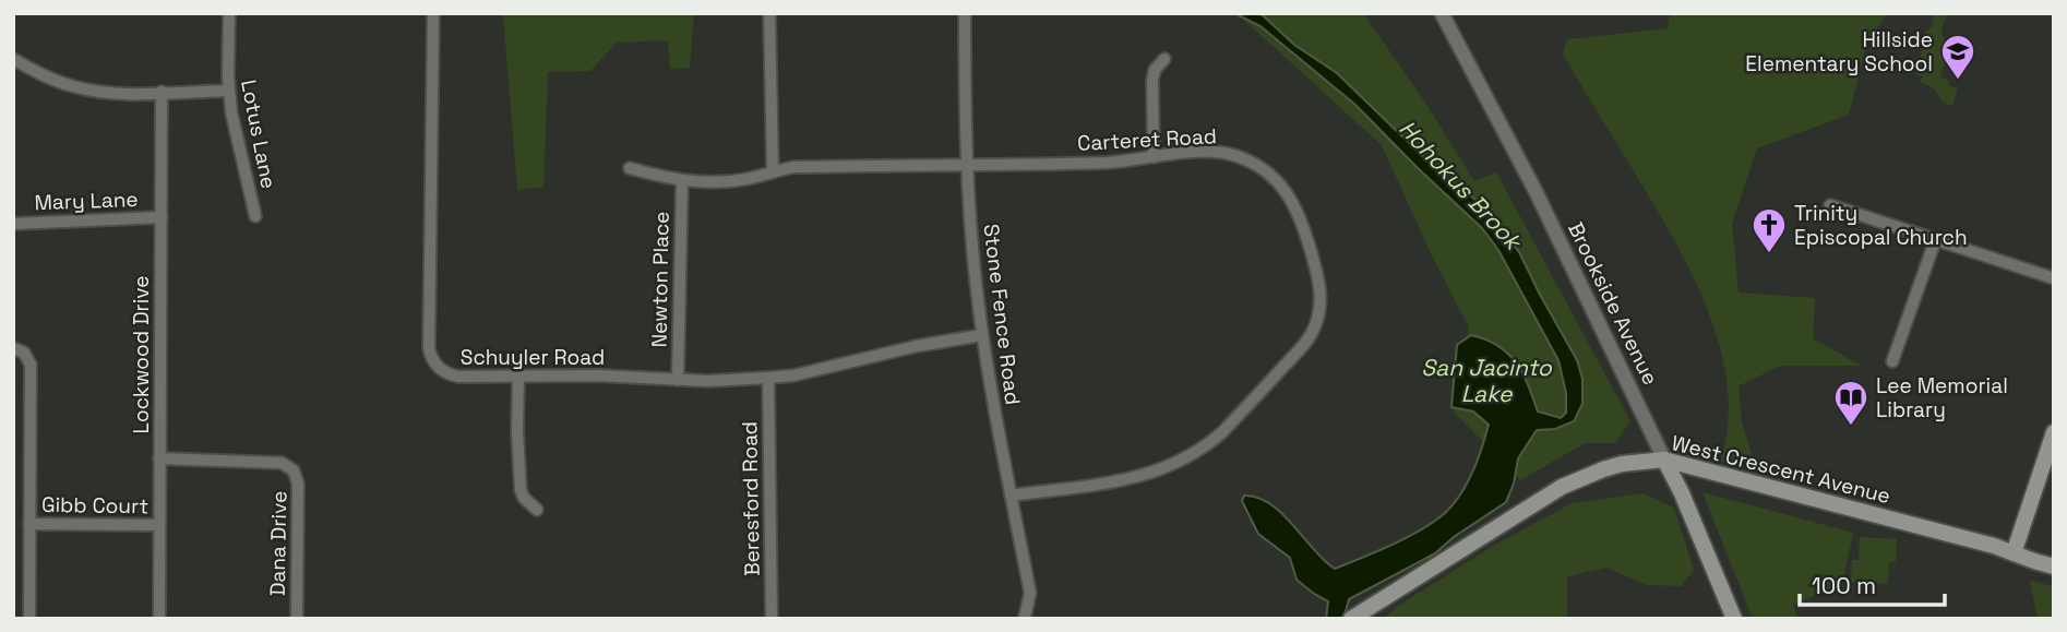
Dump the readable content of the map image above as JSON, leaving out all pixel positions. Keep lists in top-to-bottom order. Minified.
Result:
{"streets":{"main road":["Brookside Avenue","West Crescent Avenue"],"street":["Lotus Lane","Carteret Road","Mary Lane","Newton Place","Stone Fence Road","Lockwood Drive","Schuyler Road","Beresford Road","Gibb Court","Dana Drive"]},"crossings":[["Carteret Road","Newton Place"],["Carteret Road","Stone Fence Road"],["Mary Lane","Lockwood Drive"],["Newton Place","Schuyler Road"],["Brookside Avenue","West Crescent Avenue"],["Stone Fence Road","Schuyler Road"],["Lockwood Drive","Gibb Court"],["Lockwood Drive","Dana Drive"],["Schuyler Road","Beresford Road"]],"water":["Hohokus Brook","San Jacinto Lake"],"places":{"school or university":["Hillside Elementary School"],"church":["Trinity Episcopal Church"],"library":["Lee Memorial Library"]},"scale_bar":"100 m"}
